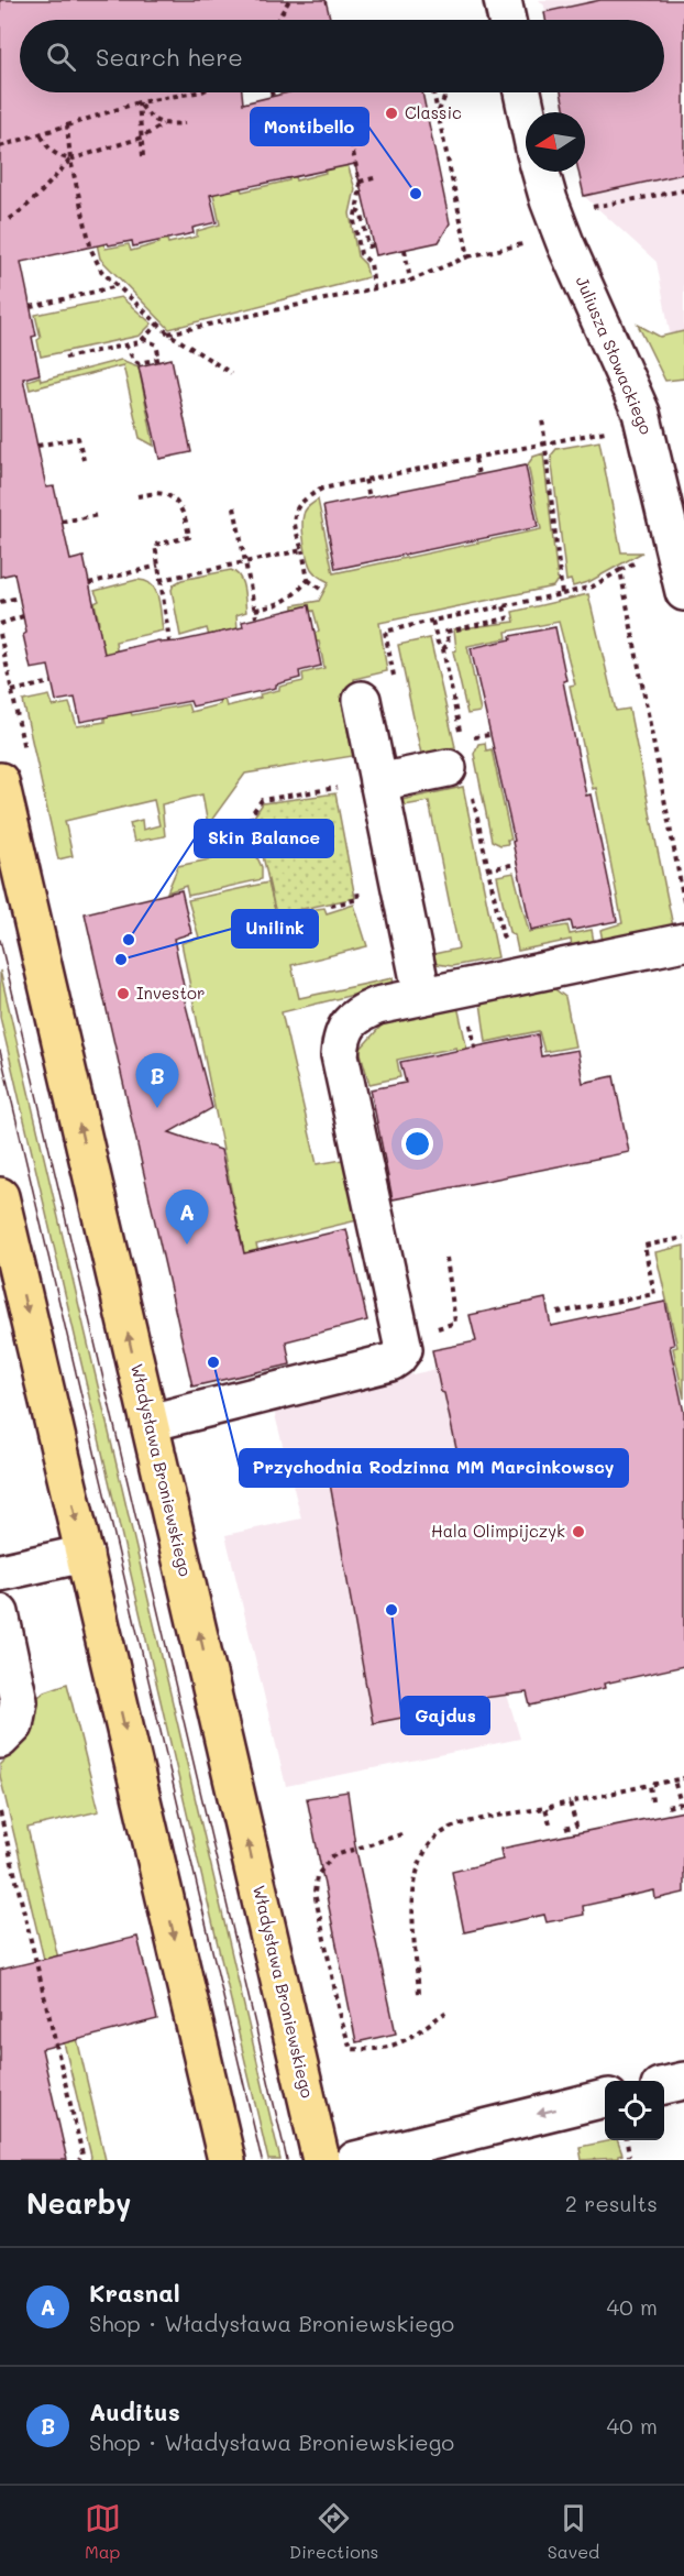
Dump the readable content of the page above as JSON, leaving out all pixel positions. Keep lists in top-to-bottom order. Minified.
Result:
{"streets":{"main road":["Władysława Broniewskiego"],"street":["Juliusza Słowackiego"]},"places":["Classic","Montibello","Skin Balance","Unilink","Investor","Przychodnia Rodzinna MM Marcinkowscy","Hala Olimpijczyk","Gajdus"],"north":"left","page":{"search":"Search here","pins":["B","A"],"heading":["Nearby","2 results"],"list":[{"mark":"A","name":"Krasnal","note":"Shop · Władysława Broniewskiego","value":"40 m"},{"mark":"B","name":"Auditus","note":"Shop · Władysława Broniewskiego","value":"40 m"}],"nav":["Map","Directions","Saved"]}}
